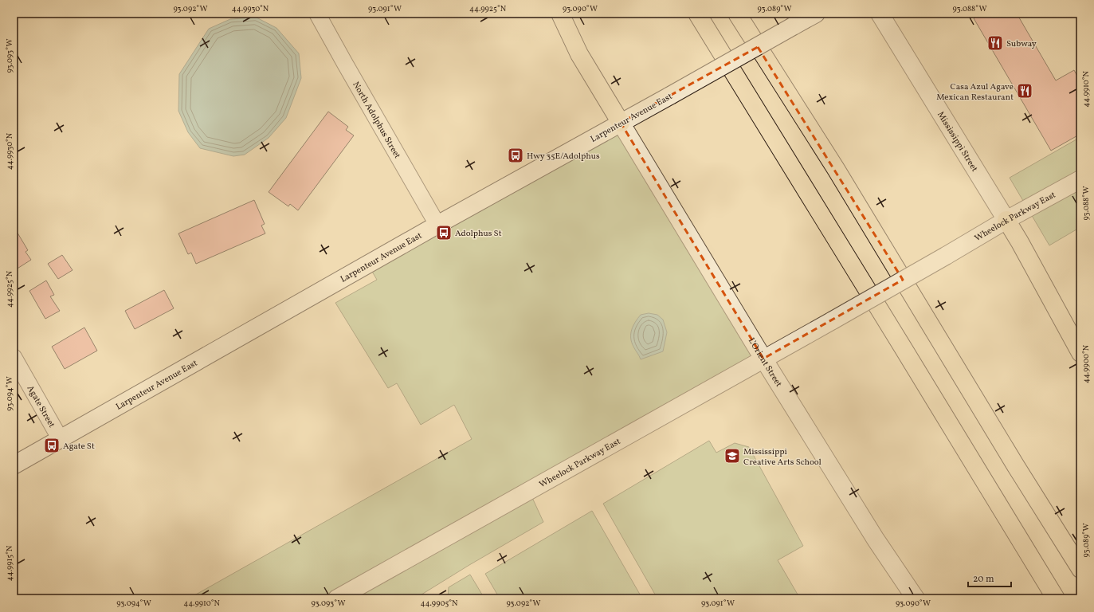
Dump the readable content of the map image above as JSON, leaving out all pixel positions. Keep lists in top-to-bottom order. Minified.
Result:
{"streets":{"street":["Larpenteur Avenue East","North Adolphus Street","Mississippi Street","Wheelock Parkway East","L'Orient Street","Agate Street"]},"crossings":[["Larpenteur Avenue East","North Adolphus Street"],["Larpenteur Avenue East","L'Orient Street"],["Larpenteur Avenue East","Agate Street"],["Mississippi Street","Wheelock Parkway East"],["Wheelock Parkway East","L'Orient Street"]],"places":{"restaurant":["Subway","Casa Azul Agave Mexican Restaurant"],"bus stop":["Hwy 35E/Adolphus","Adolphus St","Agate St"],"school or university":["Mississippi Creative Arts School"]},"scale_bar":"20 m","coordinates":["93.092°W","44.9930°N","93.091°W","44.9925°N","93.090°W","93.089°W","93.088°W","93.093°W","44.9910°N","44.9900°N","93.094°W","44.9915°N","44.9905°N"]}
